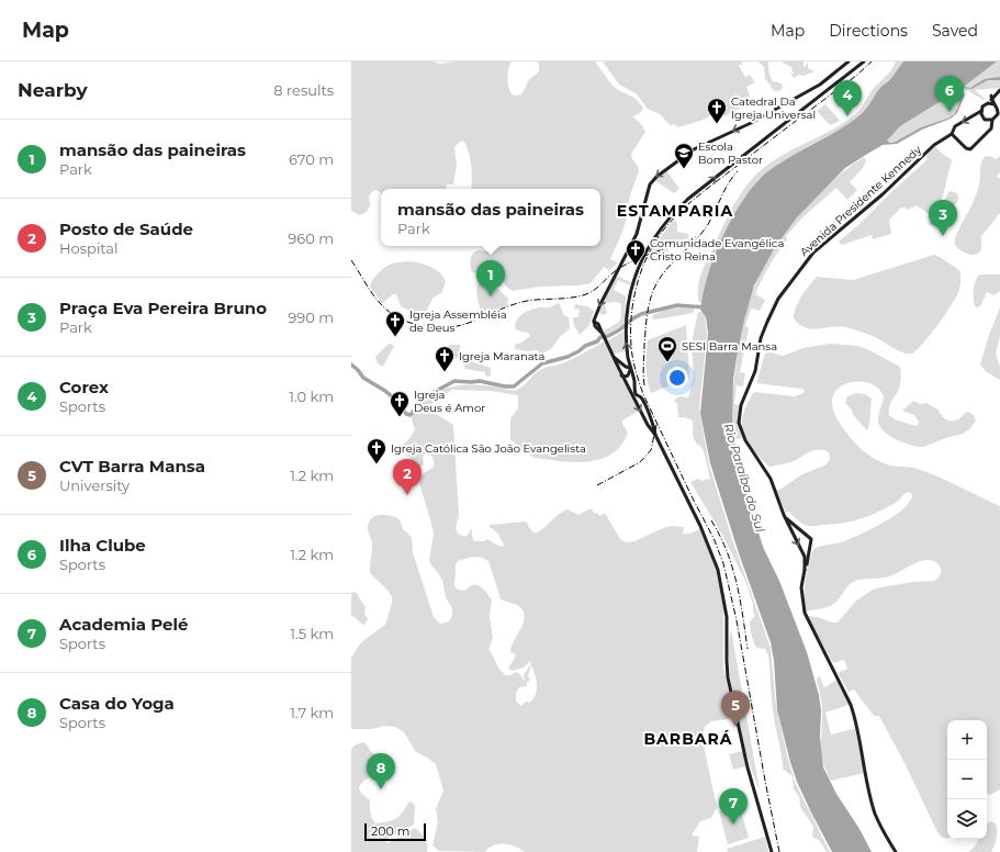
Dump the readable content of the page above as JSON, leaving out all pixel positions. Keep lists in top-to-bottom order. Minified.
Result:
{"streets":{"main road":["Avenida Presidente Kennedy"]},"districts":["ESTAMPARIA","BARBARÁ"],"water":["Rio Paraíba do Sul"],"places":{"church":["Catedral Da Igreja Universal","Comunidade Evangélica Cristo Reina","Igreja Assembléia de Deus","Igreja Maranata","Igreja Deus é Amor","Igreja Católica São João Evangelista"],"school or university":["Escola Bom Pastor"],"sports":["SESI Barra Mansa"]},"scale_bar":"200 m","page":{"header":"Map","nav":["Map","Directions","Saved"],"heading":["Nearby","8 results"],"pins":["6","4","3","1","2","5","8","7"],"list":[{"mark":"1","name":"mansão das paineiras","note":"Park","value":"670 m"},{"mark":"2","name":"Posto de Saúde","note":"Hospital","value":"960 m"},{"mark":"3","name":"Praça Eva Pereira Bruno","note":"Park","value":"990 m"},{"mark":"4","name":"Corex","note":"Sports","value":"1.0 km"},{"mark":"5","name":"CVT Barra Mansa","note":"University","value":"1.2 km"},{"mark":"6","name":"Ilha Clube","note":"Sports","value":"1.2 km"},{"mark":"7","name":"Academia Pelé","note":"Sports","value":"1.5 km"},{"mark":"8","name":"Casa do Yoga","note":"Sports","value":"1.7 km"}],"popup":["mansão das paineiras","Park"],"map_buttons":["+","−"],"scale":"200 m"}}
